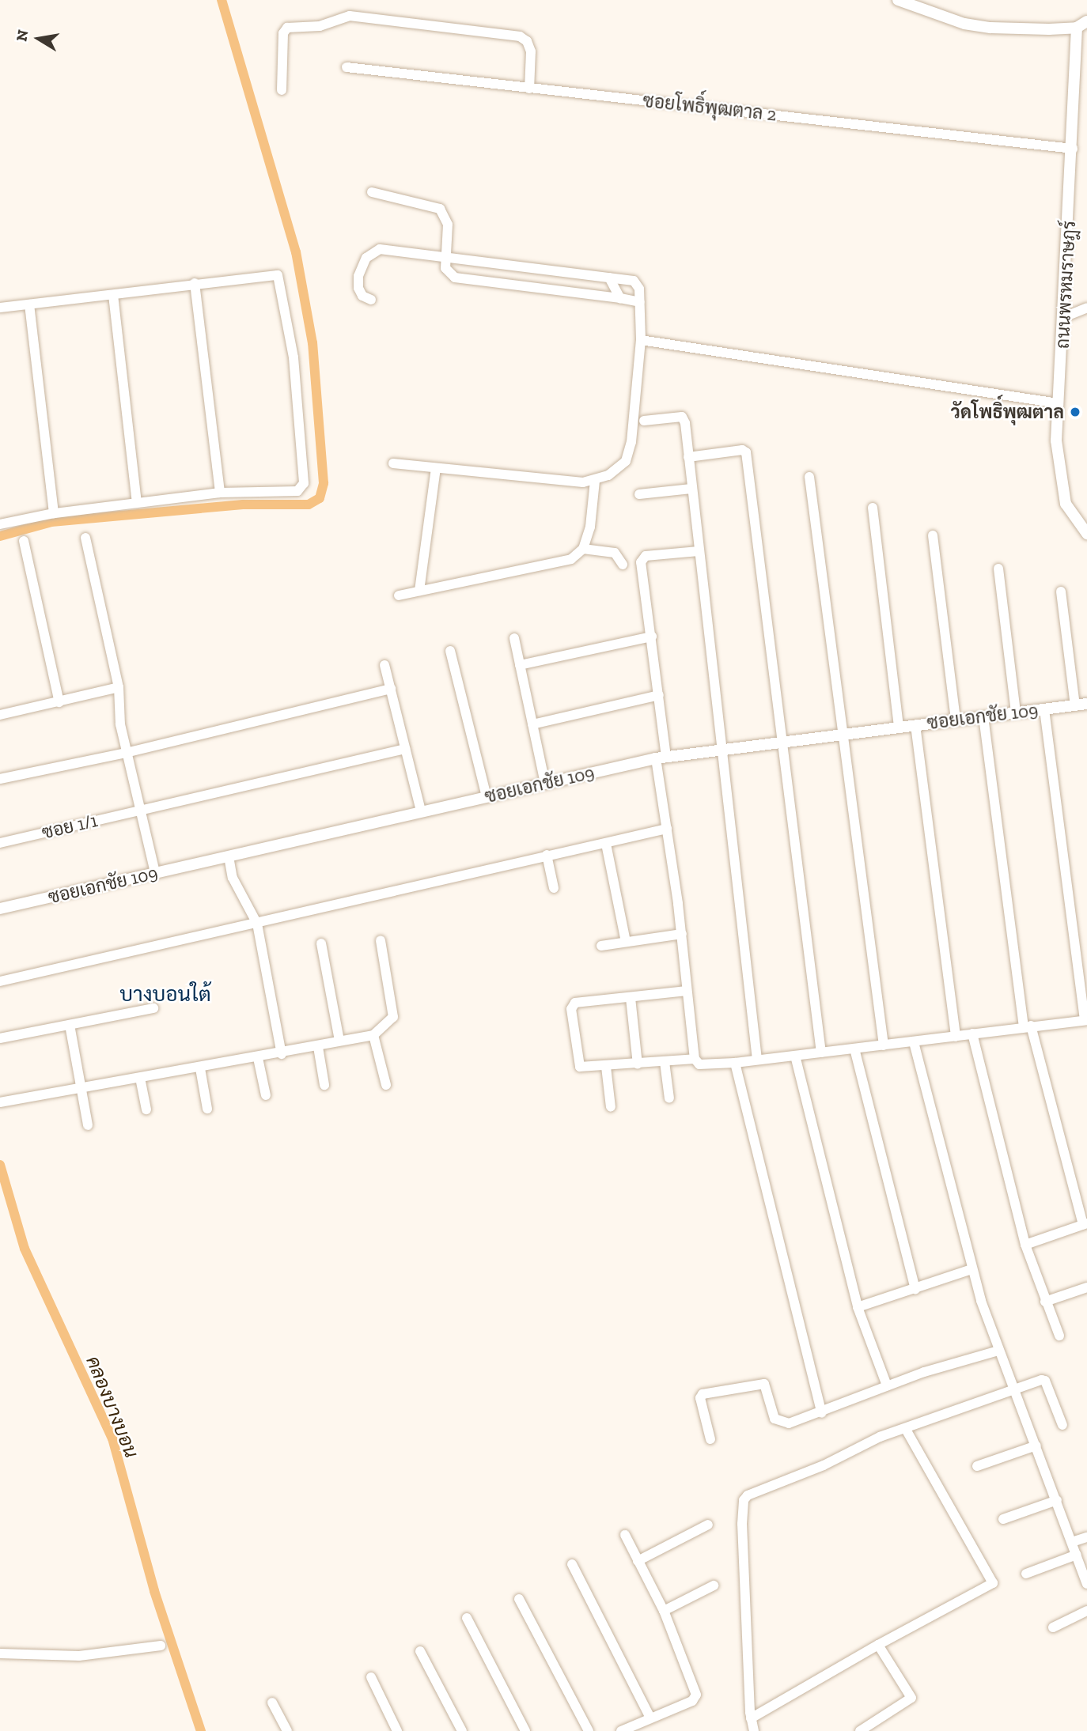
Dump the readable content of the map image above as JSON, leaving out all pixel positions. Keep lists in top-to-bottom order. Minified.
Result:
{"streets":{"street":["ซอยโพธิ์พุฒตาล 2","ถนนพรหมราษฎร์","ซอยเอกชัย 109","ซอย 1/1"]},"crossings":[["ซอยโพธิ์พุฒตาล 2","ถนนพรหมราษฎร์"]],"districts":["บางบอนใต้"],"water":["คลองบางบอน"],"places":["วัดโพธิ์พุฒตาล"],"north":"left"}
